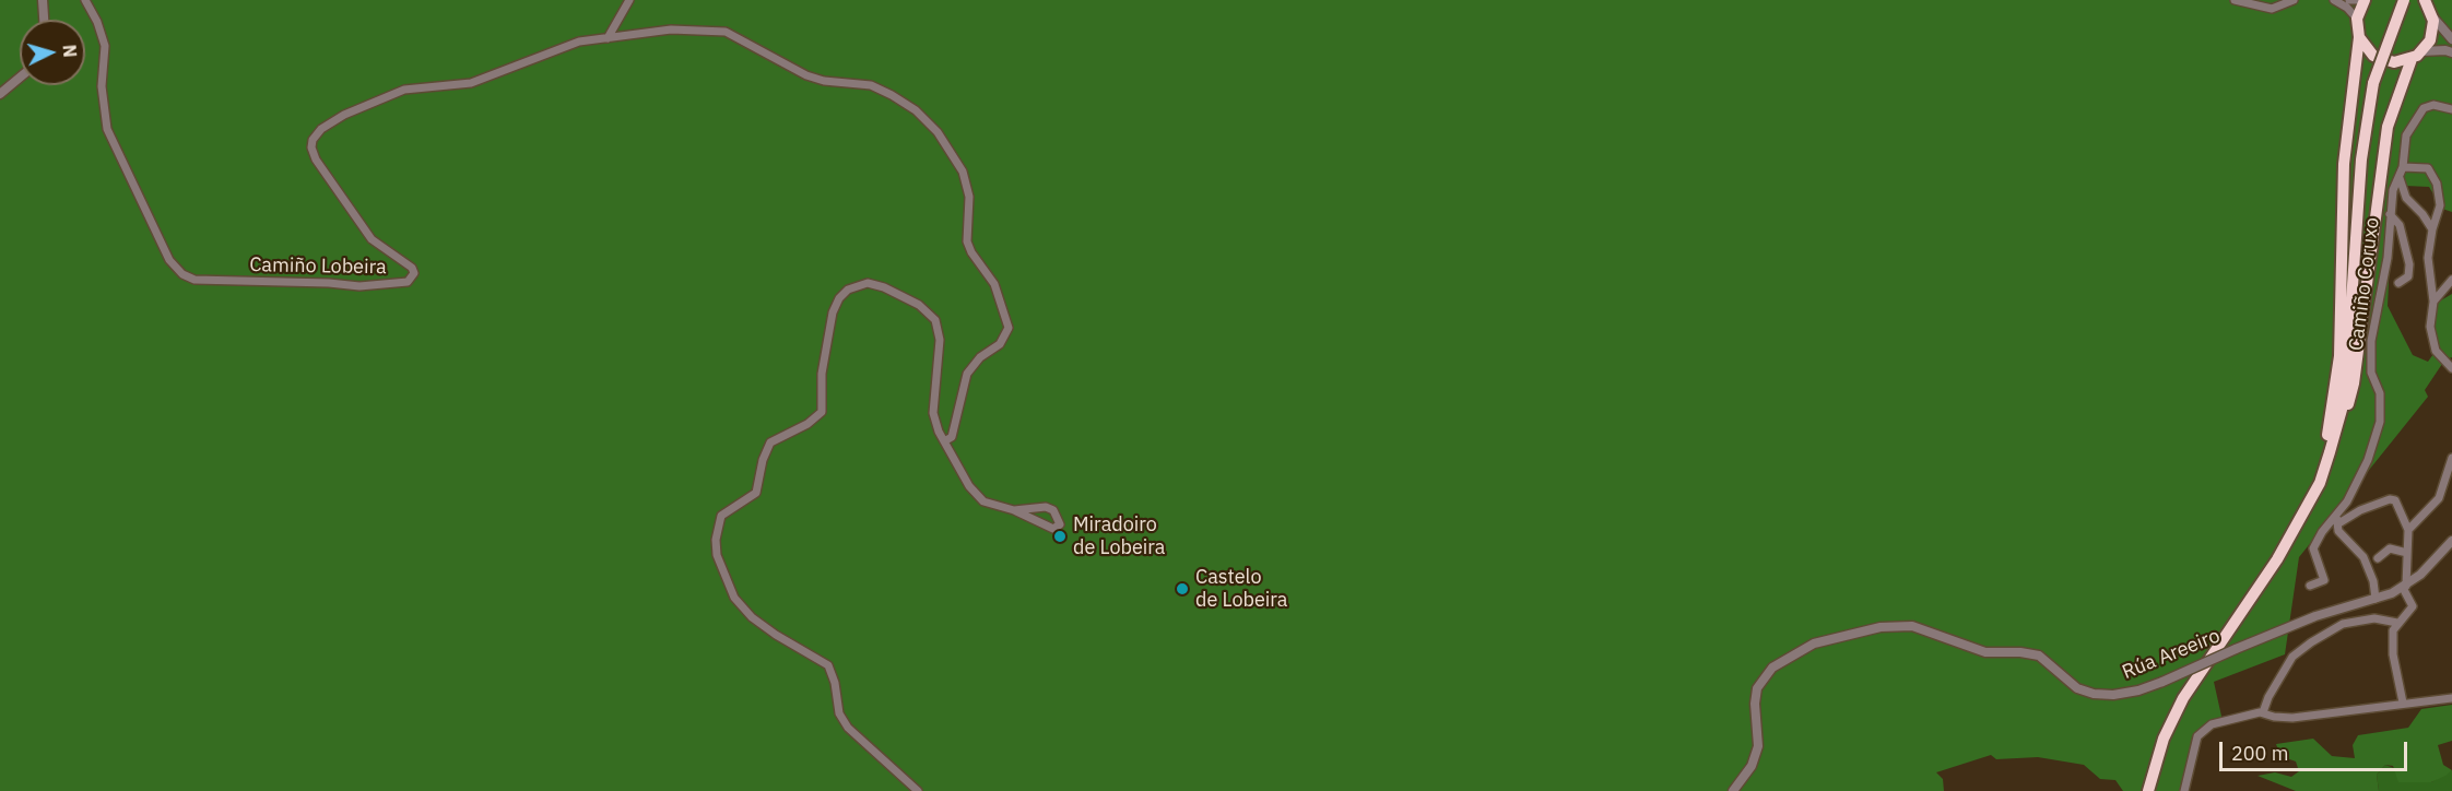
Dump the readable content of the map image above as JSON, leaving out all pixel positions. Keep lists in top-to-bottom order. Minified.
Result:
{"streets":{"street":["Camiño Lobeira","Camiño Coruxo","Rúa Areeiro"]},"places":["Miradoiro de Lobeira","Castelo de Lobeira"],"scale_bar":"200 m","north":"right"}
